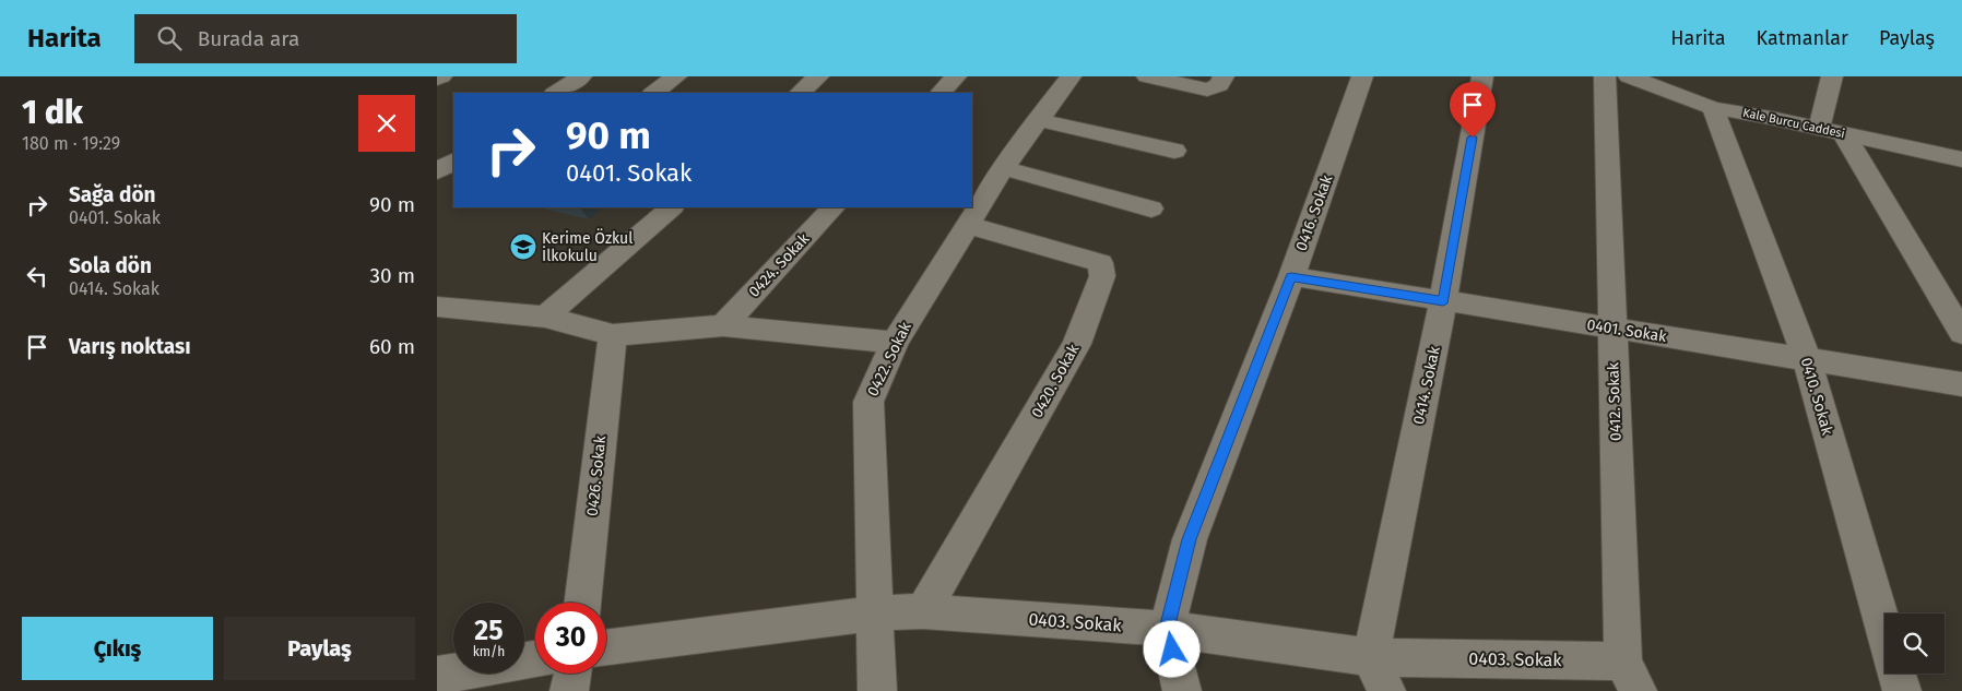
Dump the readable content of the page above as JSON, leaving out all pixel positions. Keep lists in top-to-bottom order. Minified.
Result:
{"streets":{"street":["Kale Burcu Caddesi","0416. Sokak","0424. Sokak","0401. Sokak","0422. Sokak","0420. Sokak","0414. Sokak","0410. Sokak","0412. Sokak","0426. Sokak","0403. Sokak"]},"crossings":[["Kale Burcu Caddesi","0410. Sokak"],["0416. Sokak","0401. Sokak"],["0416. Sokak","0403. Sokak"],["0401. Sokak","0414. Sokak"],["0401. Sokak","0410. Sokak"],["0401. Sokak","0412. Sokak"],["0422. Sokak","0420. Sokak"],["0422. Sokak","0403. Sokak"],["0420. Sokak","0403. Sokak"],["0414. Sokak","0403. Sokak"],["0412. Sokak","0403. Sokak"]],"places":{"school or university":["Kerime Özkul İlkokulu"]},"page":{"header":"Harita","search":"Burada ara","nav":["Harita","Katmanlar","Paylaş"],"heading":["1 dk","180 m · 19:29"],"turn":["90 m","0401. Sokak"],"list":[{"name":"Sağa dön","note":"0401. Sokak","value":"90 m"},{"name":"Sola dön","note":"0414. Sokak","value":"30 m"},{"name":"Varış noktası","value":"60 m"}],"speed":"25 km/h","limit":"30","buttons":["Çıkış","Paylaş"]}}
